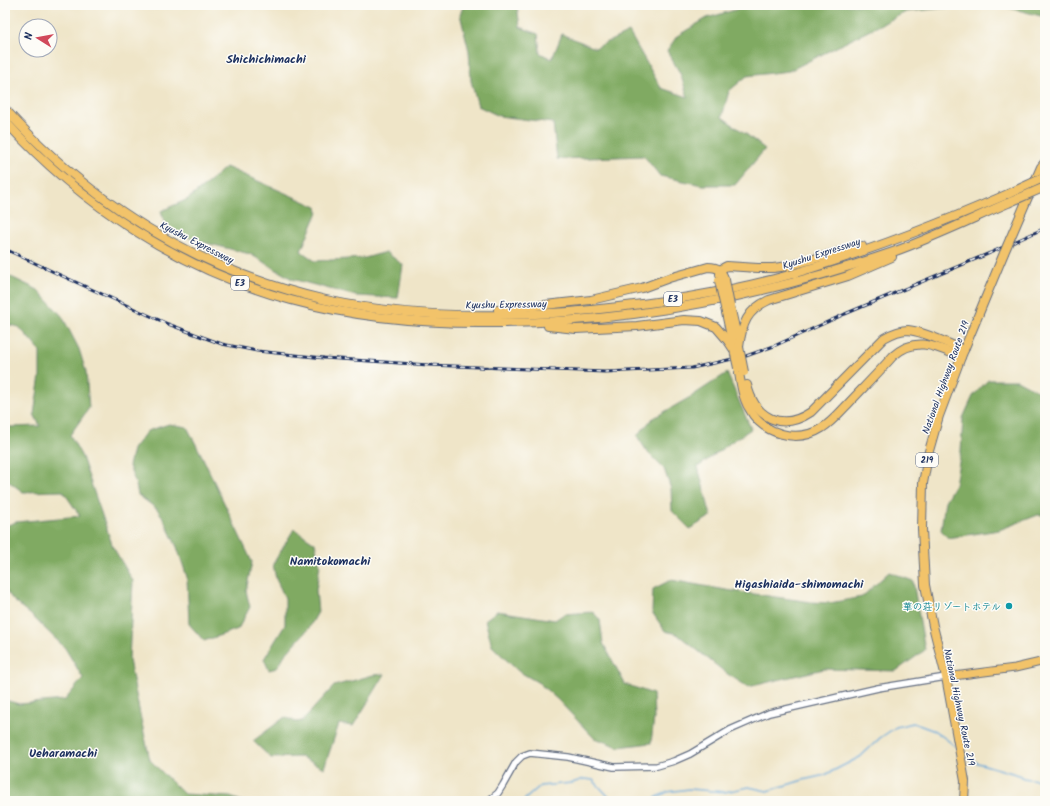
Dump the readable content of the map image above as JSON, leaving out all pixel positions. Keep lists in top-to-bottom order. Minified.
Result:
{"streets":{"highway":["Kyushu Expressway","E3","National Highway Route 219","219"]},"districts":["Shichichimachi","Namitokomachi","Higashiaida-shimomachi","Ueharamachi"],"places":["華の荘リゾートホテル"],"north":"left"}
